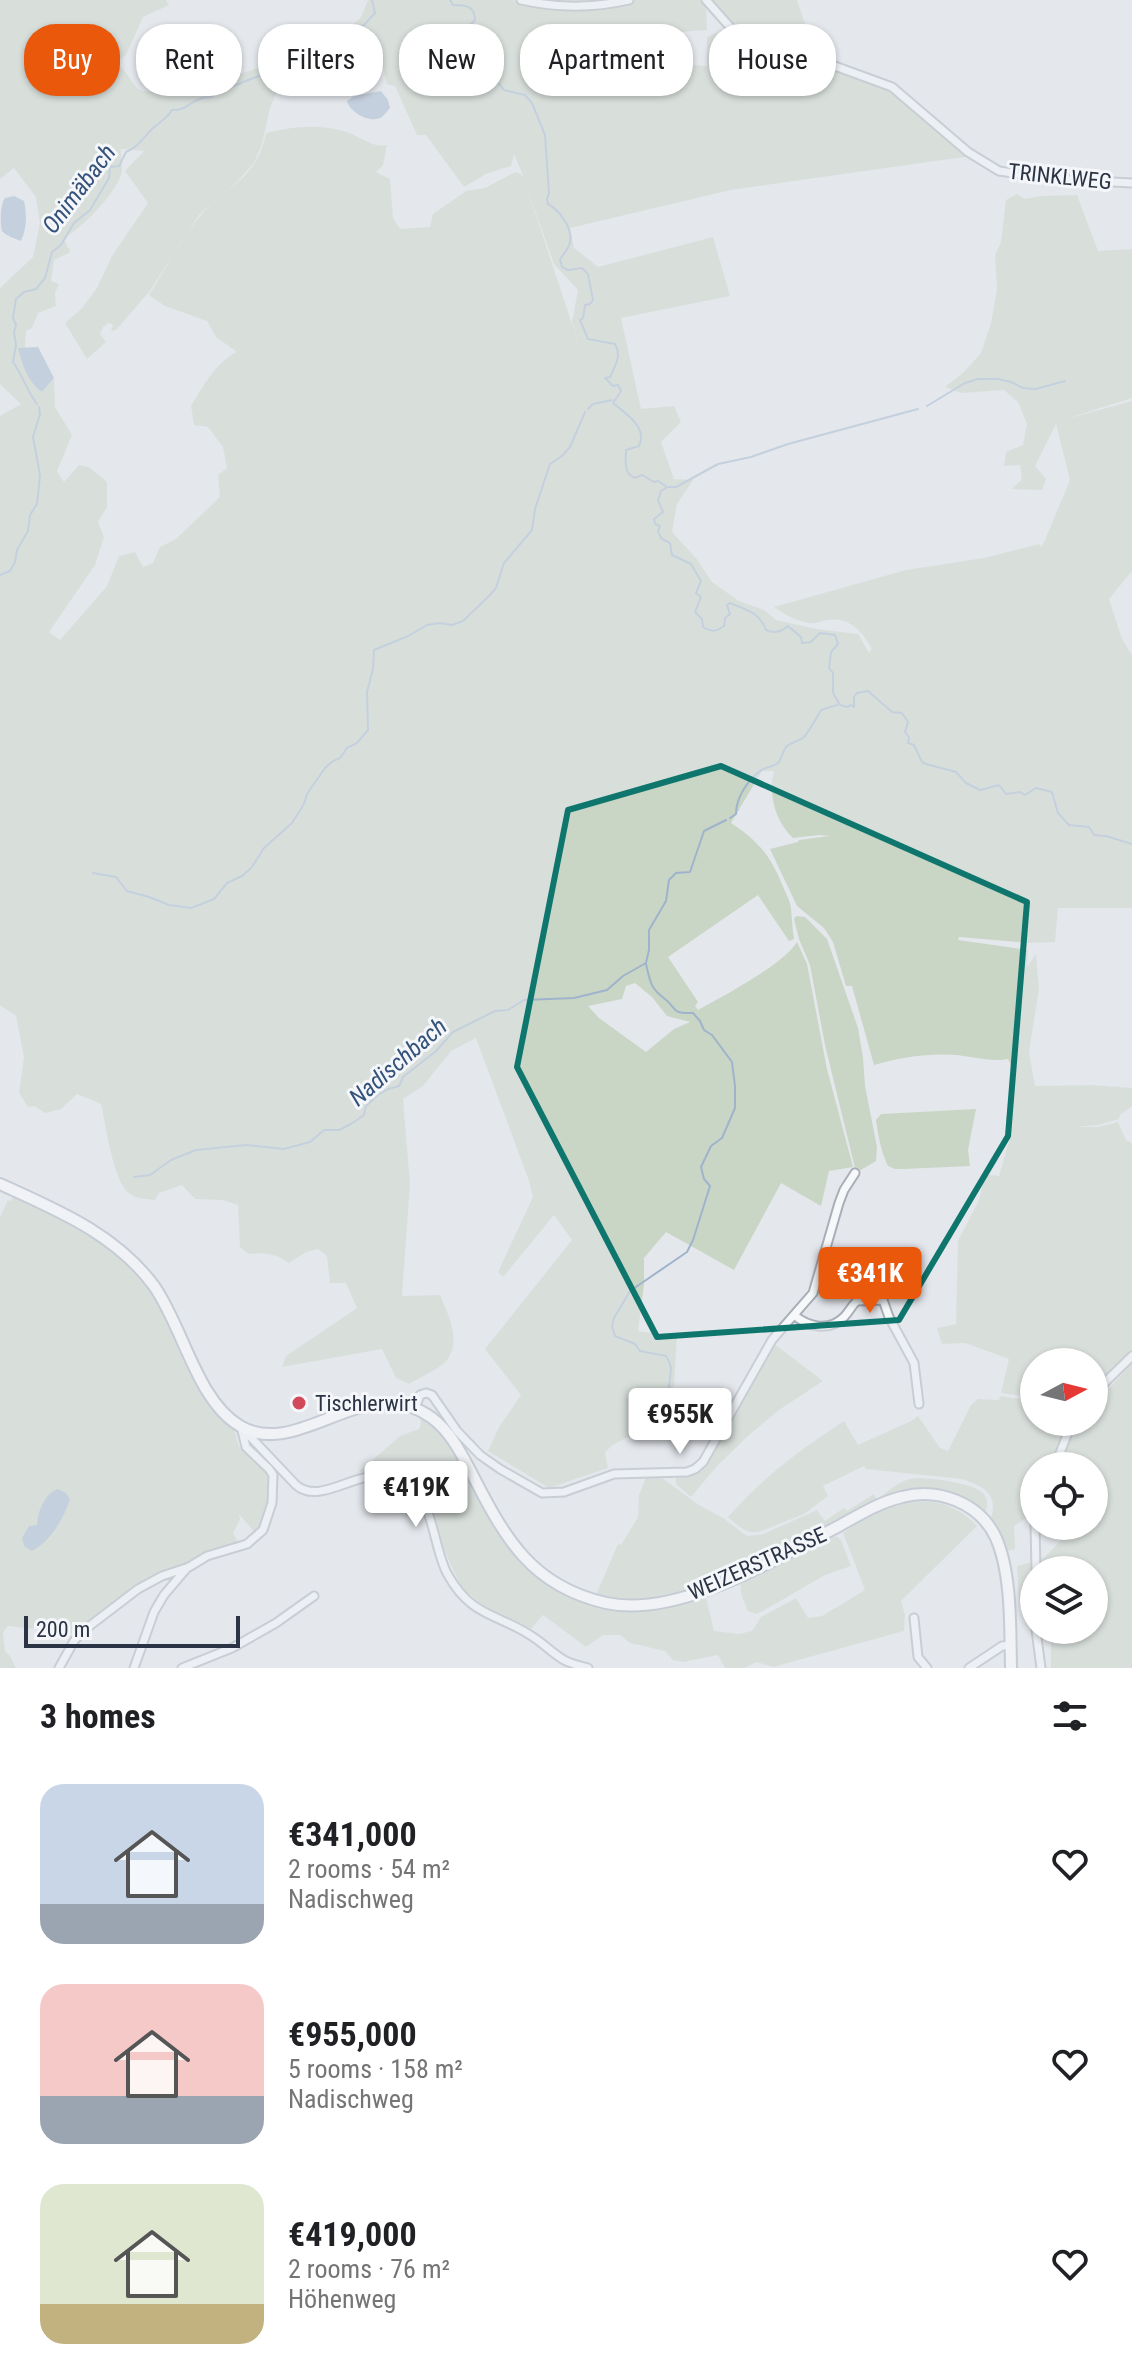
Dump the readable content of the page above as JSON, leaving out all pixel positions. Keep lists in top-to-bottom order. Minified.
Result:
{"streets":{"main road":["WEIZERSTRASSE"],"street":["TRINKLWEG"]},"water":["Onimäbach","Nadischbach"],"places":["Tischlerwirt"],"scale_bar":"200 m","north":"right","page":{"chip":["Buy","Rent","Filters","New","Apartment","House"],"price":["€341K","€955K","€419K"],"scale":"200 m","heading":"3 homes","list":[{"name":"€341,000","note":"2 rooms · 54 m² · Nadischweg"},{"name":"€955,000","note":"5 rooms · 158 m² · Nadischweg"},{"name":"€419,000","note":"2 rooms · 76 m² · Höhenweg"}]}}
